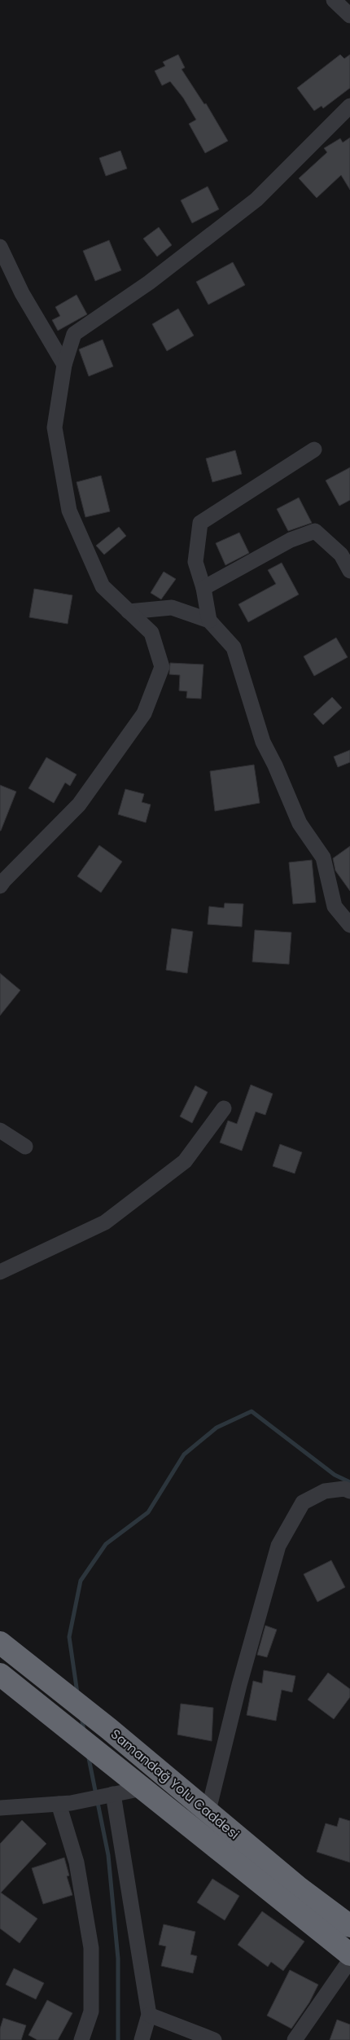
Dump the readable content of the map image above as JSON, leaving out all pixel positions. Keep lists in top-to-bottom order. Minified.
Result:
{"streets":{"highway":["Samandağ Yolu Caddesi"]}}
